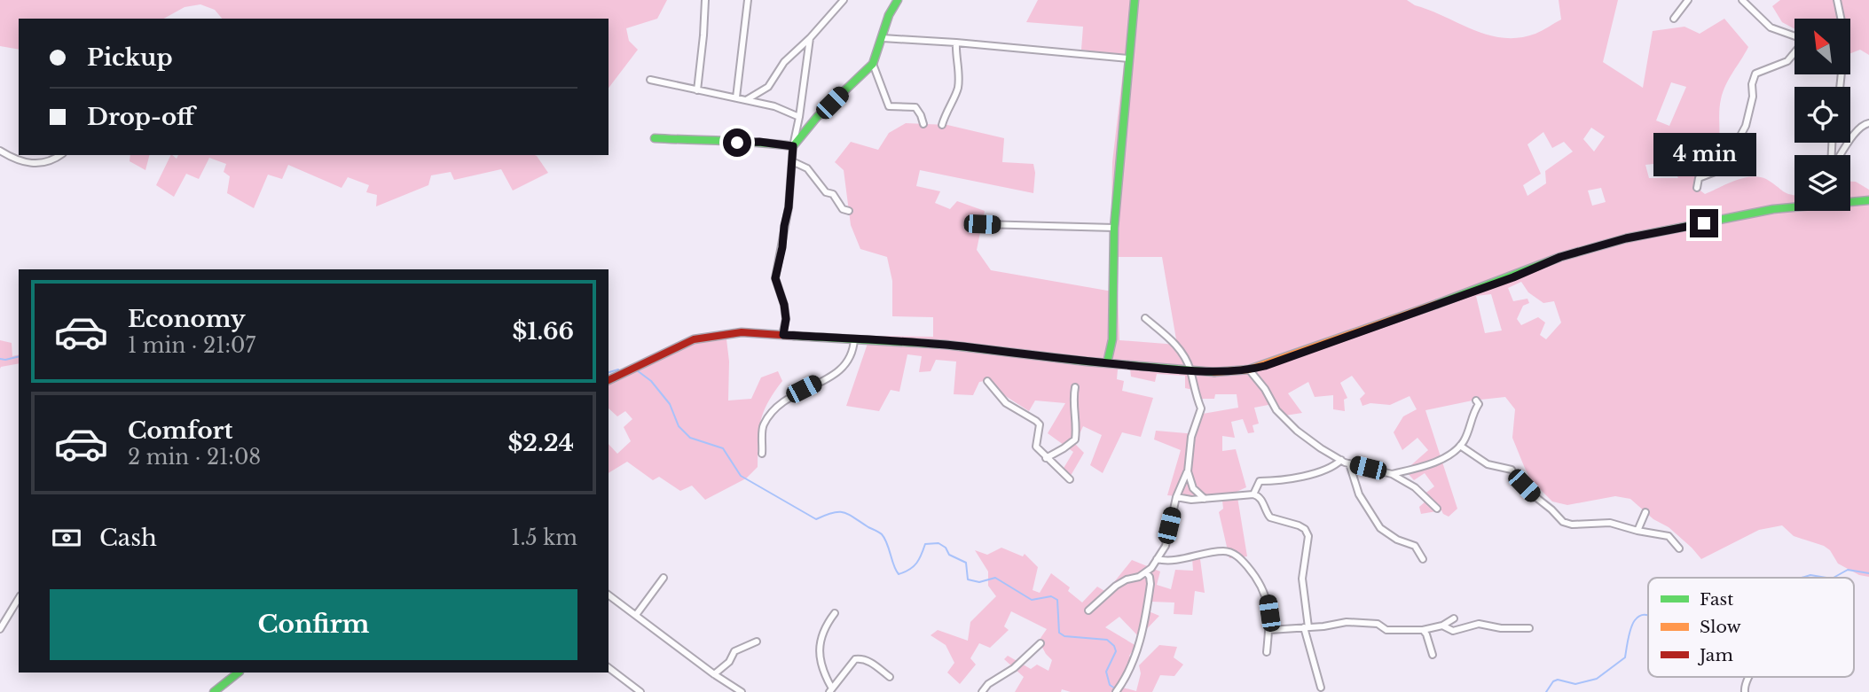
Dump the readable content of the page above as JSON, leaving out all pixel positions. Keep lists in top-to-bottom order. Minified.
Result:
{"legend":["Fast","Slow","Jam"],"north":"top left","page":{"banner":["Pickup","Drop-off"],"bubble":"4 min","list":[{"name":"Economy","note":"1 min · 21:07","value":"$1.66"},{"name":"Comfort","note":"2 min · 21:08","value":"$2.24"}],"pay":["Cash","1.5 km"],"buttons":"Confirm"}}
